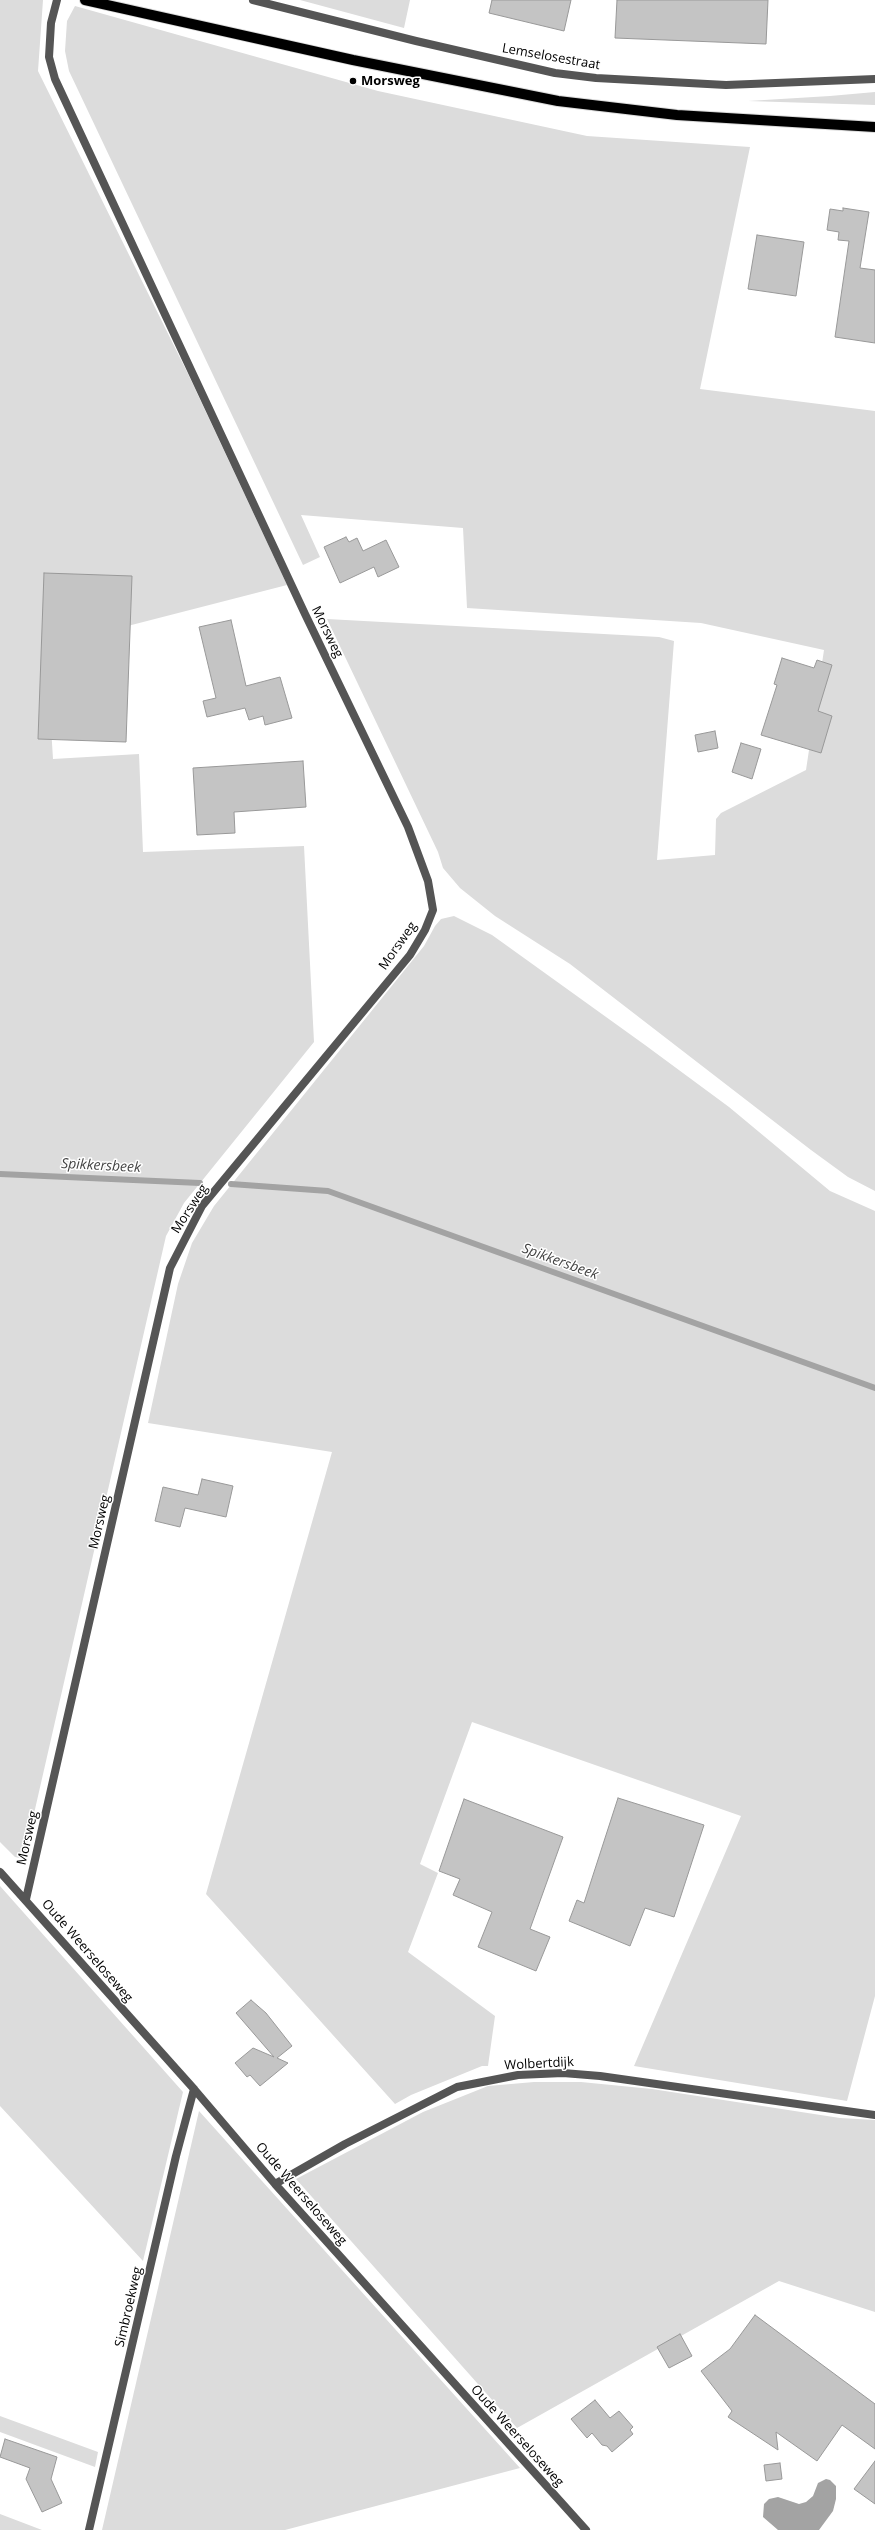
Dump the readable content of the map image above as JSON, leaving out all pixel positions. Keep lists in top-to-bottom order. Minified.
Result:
{"streets":{"street":["Lemselosestraat","Morsweg","Oude Weerseloseweg","Wolbertdijk","Simbroekweg"]},"crossings":[["Morsweg","Oude Weerseloseweg"],["Oude Weerseloseweg","Wolbertdijk"],["Oude Weerseloseweg","Simbroekweg"]],"water":["Spikkersbeek"],"places":["Morsweg"]}
